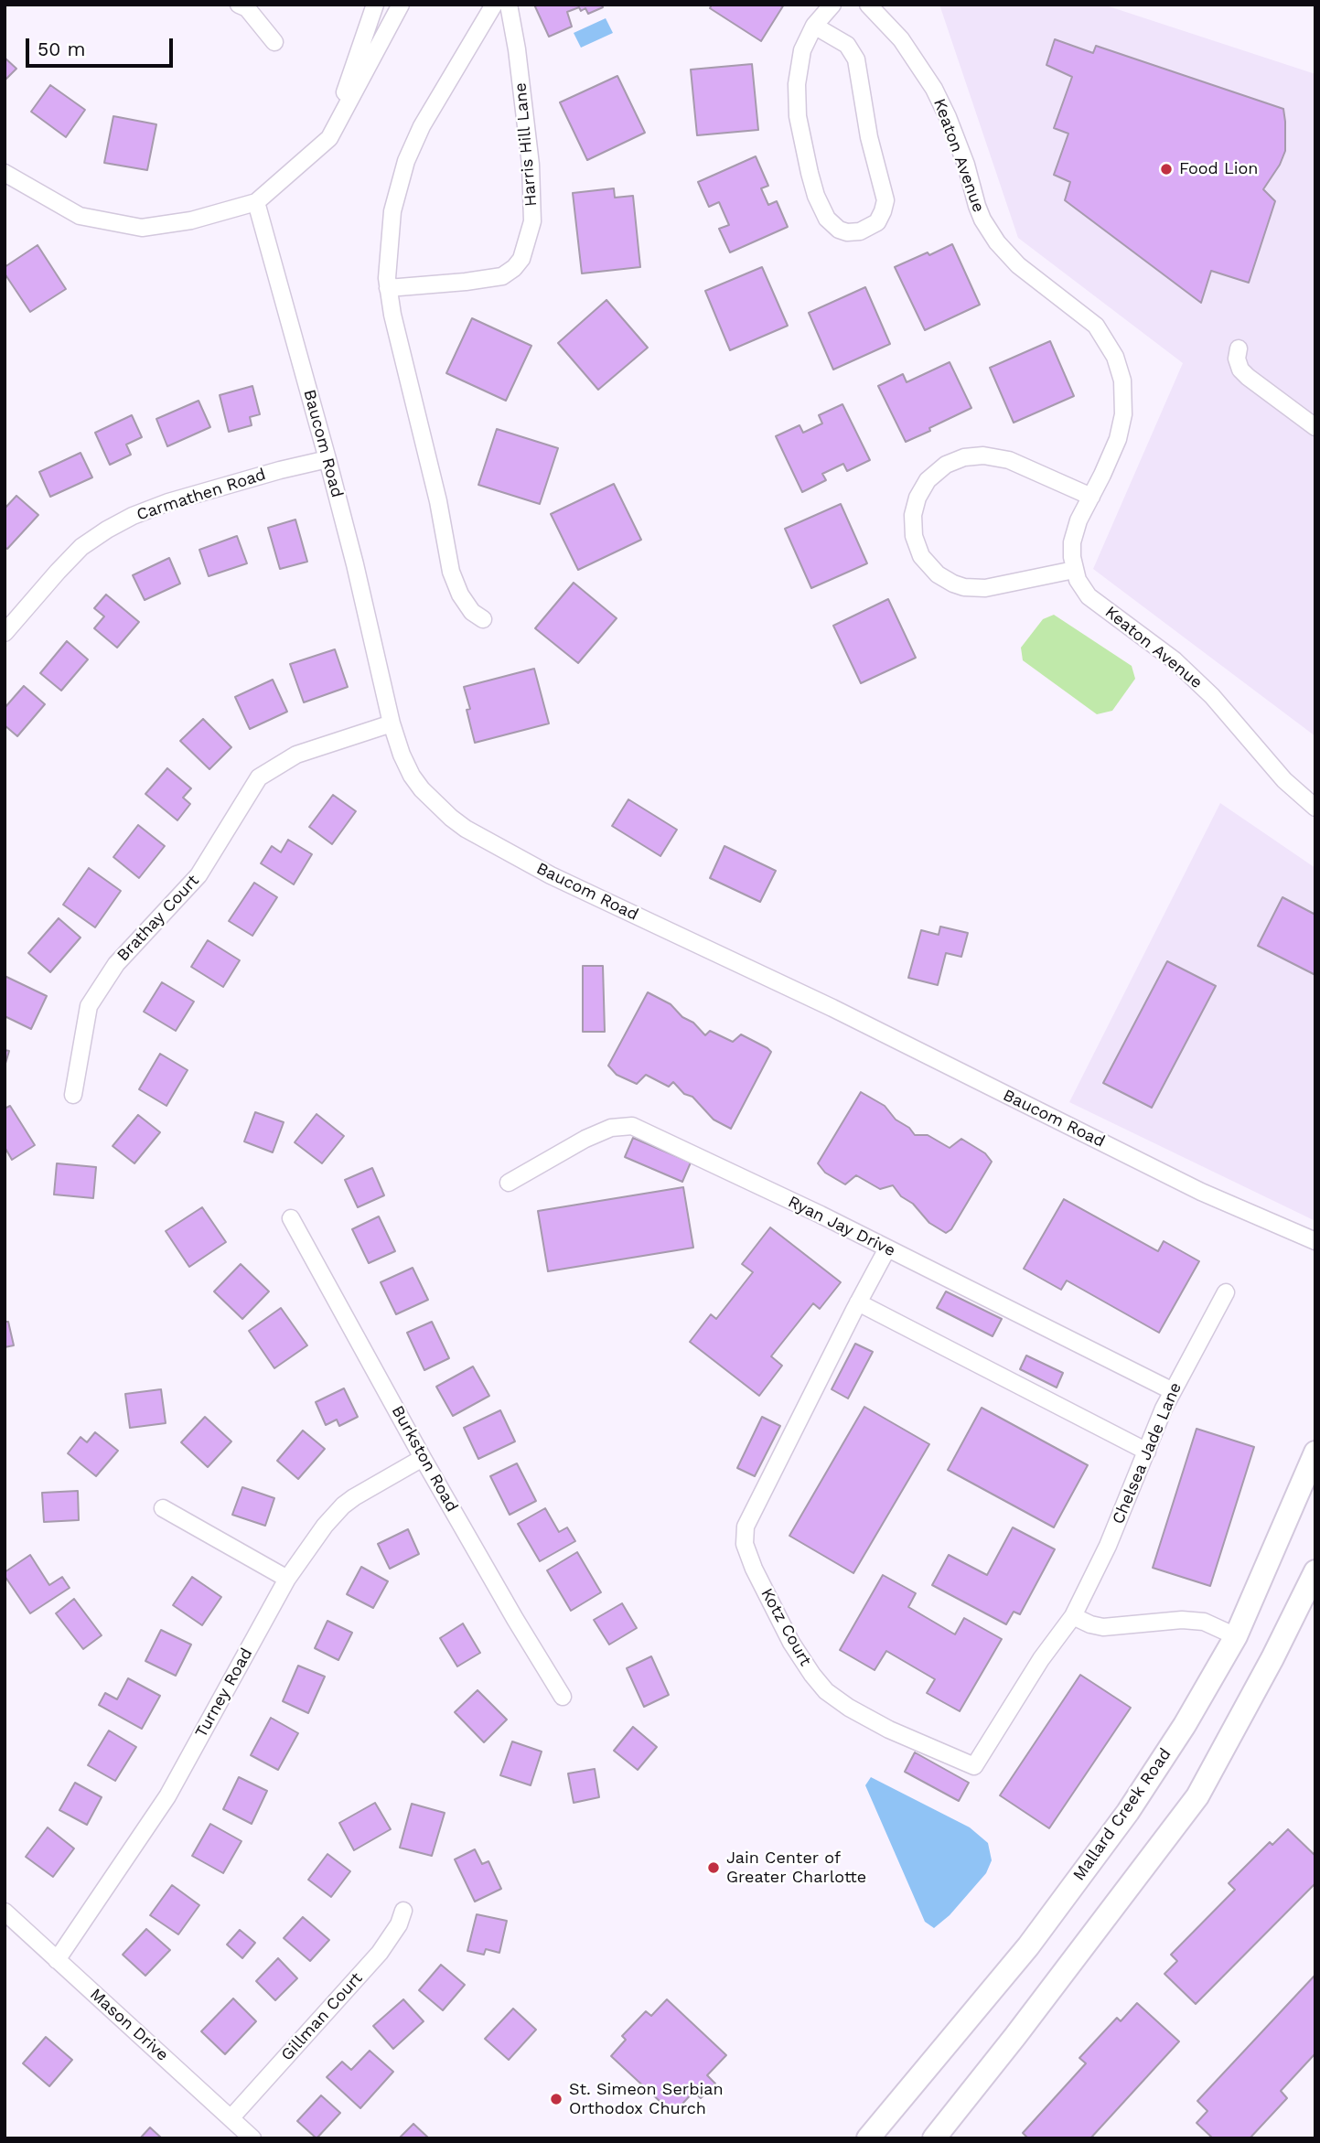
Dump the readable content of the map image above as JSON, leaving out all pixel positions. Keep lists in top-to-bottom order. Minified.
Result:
{"streets":{"main road":["Mallard Creek Road"],"street":["Harris Hill Lane","Keaton Avenue","Baucom Road","Carmathen Road","Brathay Court","Ryan Jay Drive","Chelsea Jade Lane","Burkston Road","Kotz Court","Turney Road","Gillman Court","Mason Drive"]},"crossings":[["Baucom Road","Carmathen Road"],["Baucom Road","Brathay Court"],["Ryan Jay Drive","Chelsea Jade Lane"],["Ryan Jay Drive","Kotz Court"],["Chelsea Jade Lane","Kotz Court"],["Burkston Road","Turney Road"],["Turney Road","Mason Drive"],["Gillman Court","Mason Drive"]],"places":["Food Lion","Jain Center of Greater Charlotte","St. Simeon Serbian Orthodox Church"],"scale_bar":"50 m"}
